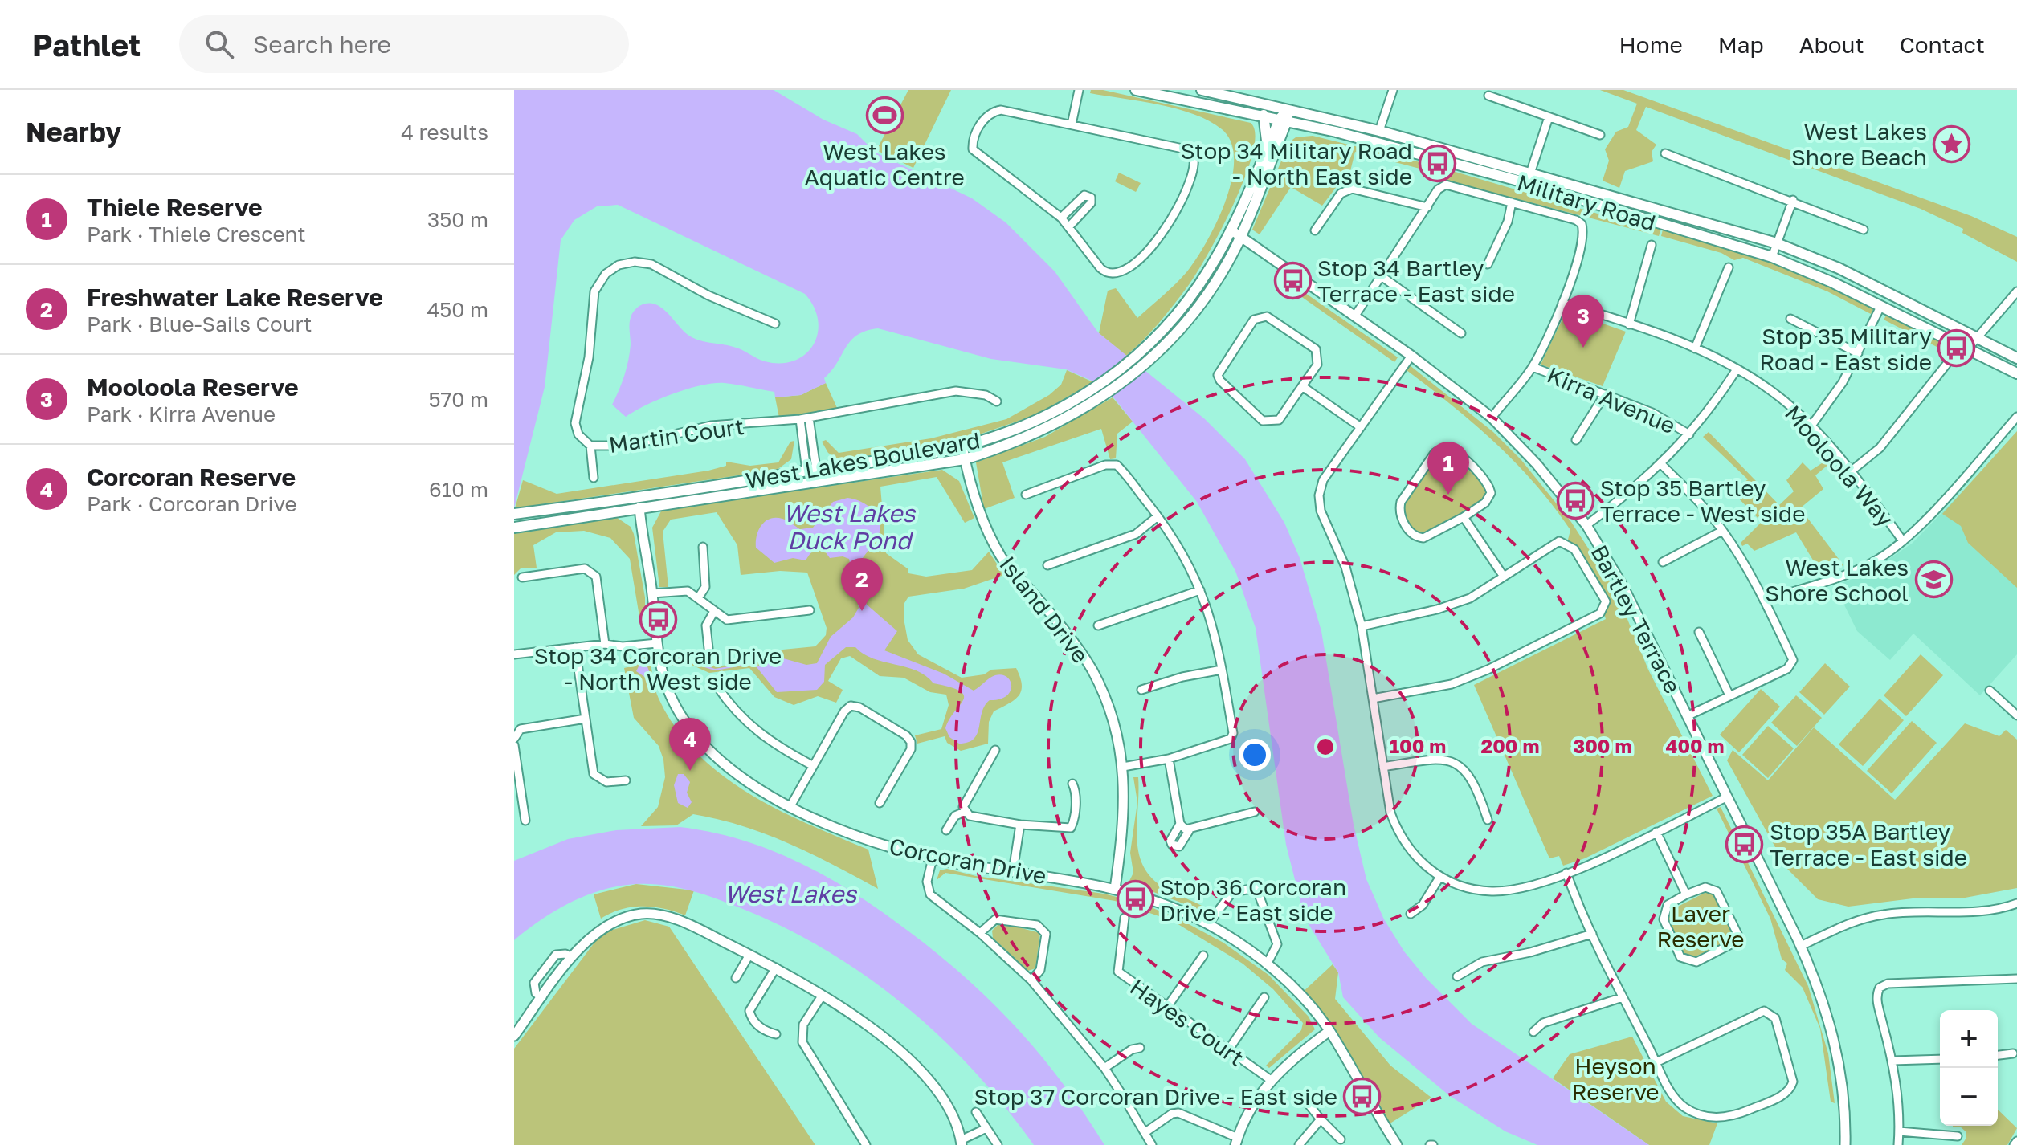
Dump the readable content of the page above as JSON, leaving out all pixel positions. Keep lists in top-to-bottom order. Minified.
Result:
{"streets":{"main road":["Military Road","West Lakes Boulevard"],"street":["Kirra Avenue","Martin Court","Mooloola Way","Island Drive","Bartley Terrace","Corcoran Drive","Hayes Court"]},"crossings":[["Military Road","West Lakes Boulevard"],["West Lakes Boulevard","Island Drive"],["West Lakes Boulevard","Bartley Terrace"],["West Lakes Boulevard","Corcoran Drive"],["Island Drive","Corcoran Drive"]],"water":["West Lakes Duck Pond","West Lakes"],"parks":["Laver Reserve","Heyson Reserve"],"places":{"sports":["West Lakes Aquatic Centre"],"place":["West Lakes Shore Beach"],"bus stop":["Stop 34 Military Road - North East side","Stop 34 Bartley Terrace - East side","Stop 35 Military Road - East side","Stop 35 Bartley Terrace - West side","Stop 34 Corcoran Drive - North West side","Stop 35A Bartley Terrace - East side","Stop 36 Corcoran Drive - East side","Stop 37 Corcoran Drive - East side"],"school or university":["West Lakes Shore School"]},"page":{"header":"Pathlet","search":"Search here","nav":["Home","Map","About","Contact"],"heading":["Nearby","4 results"],"list":[{"mark":"1","name":"Thiele Reserve","note":"Park · Thiele Crescent","value":"350 m"},{"mark":"2","name":"Freshwater Lake Reserve","note":"Park · Blue-Sails Court","value":"450 m"},{"mark":"3","name":"Mooloola Reserve","note":"Park · Kirra Avenue","value":"570 m"},{"mark":"4","name":"Corcoran Reserve","note":"Park · Corcoran Drive","value":"610 m"}],"pins":["3","1","2","4"],"map_buttons":["+","−"]},"rings":["100 m","200 m","300 m","400 m"]}
